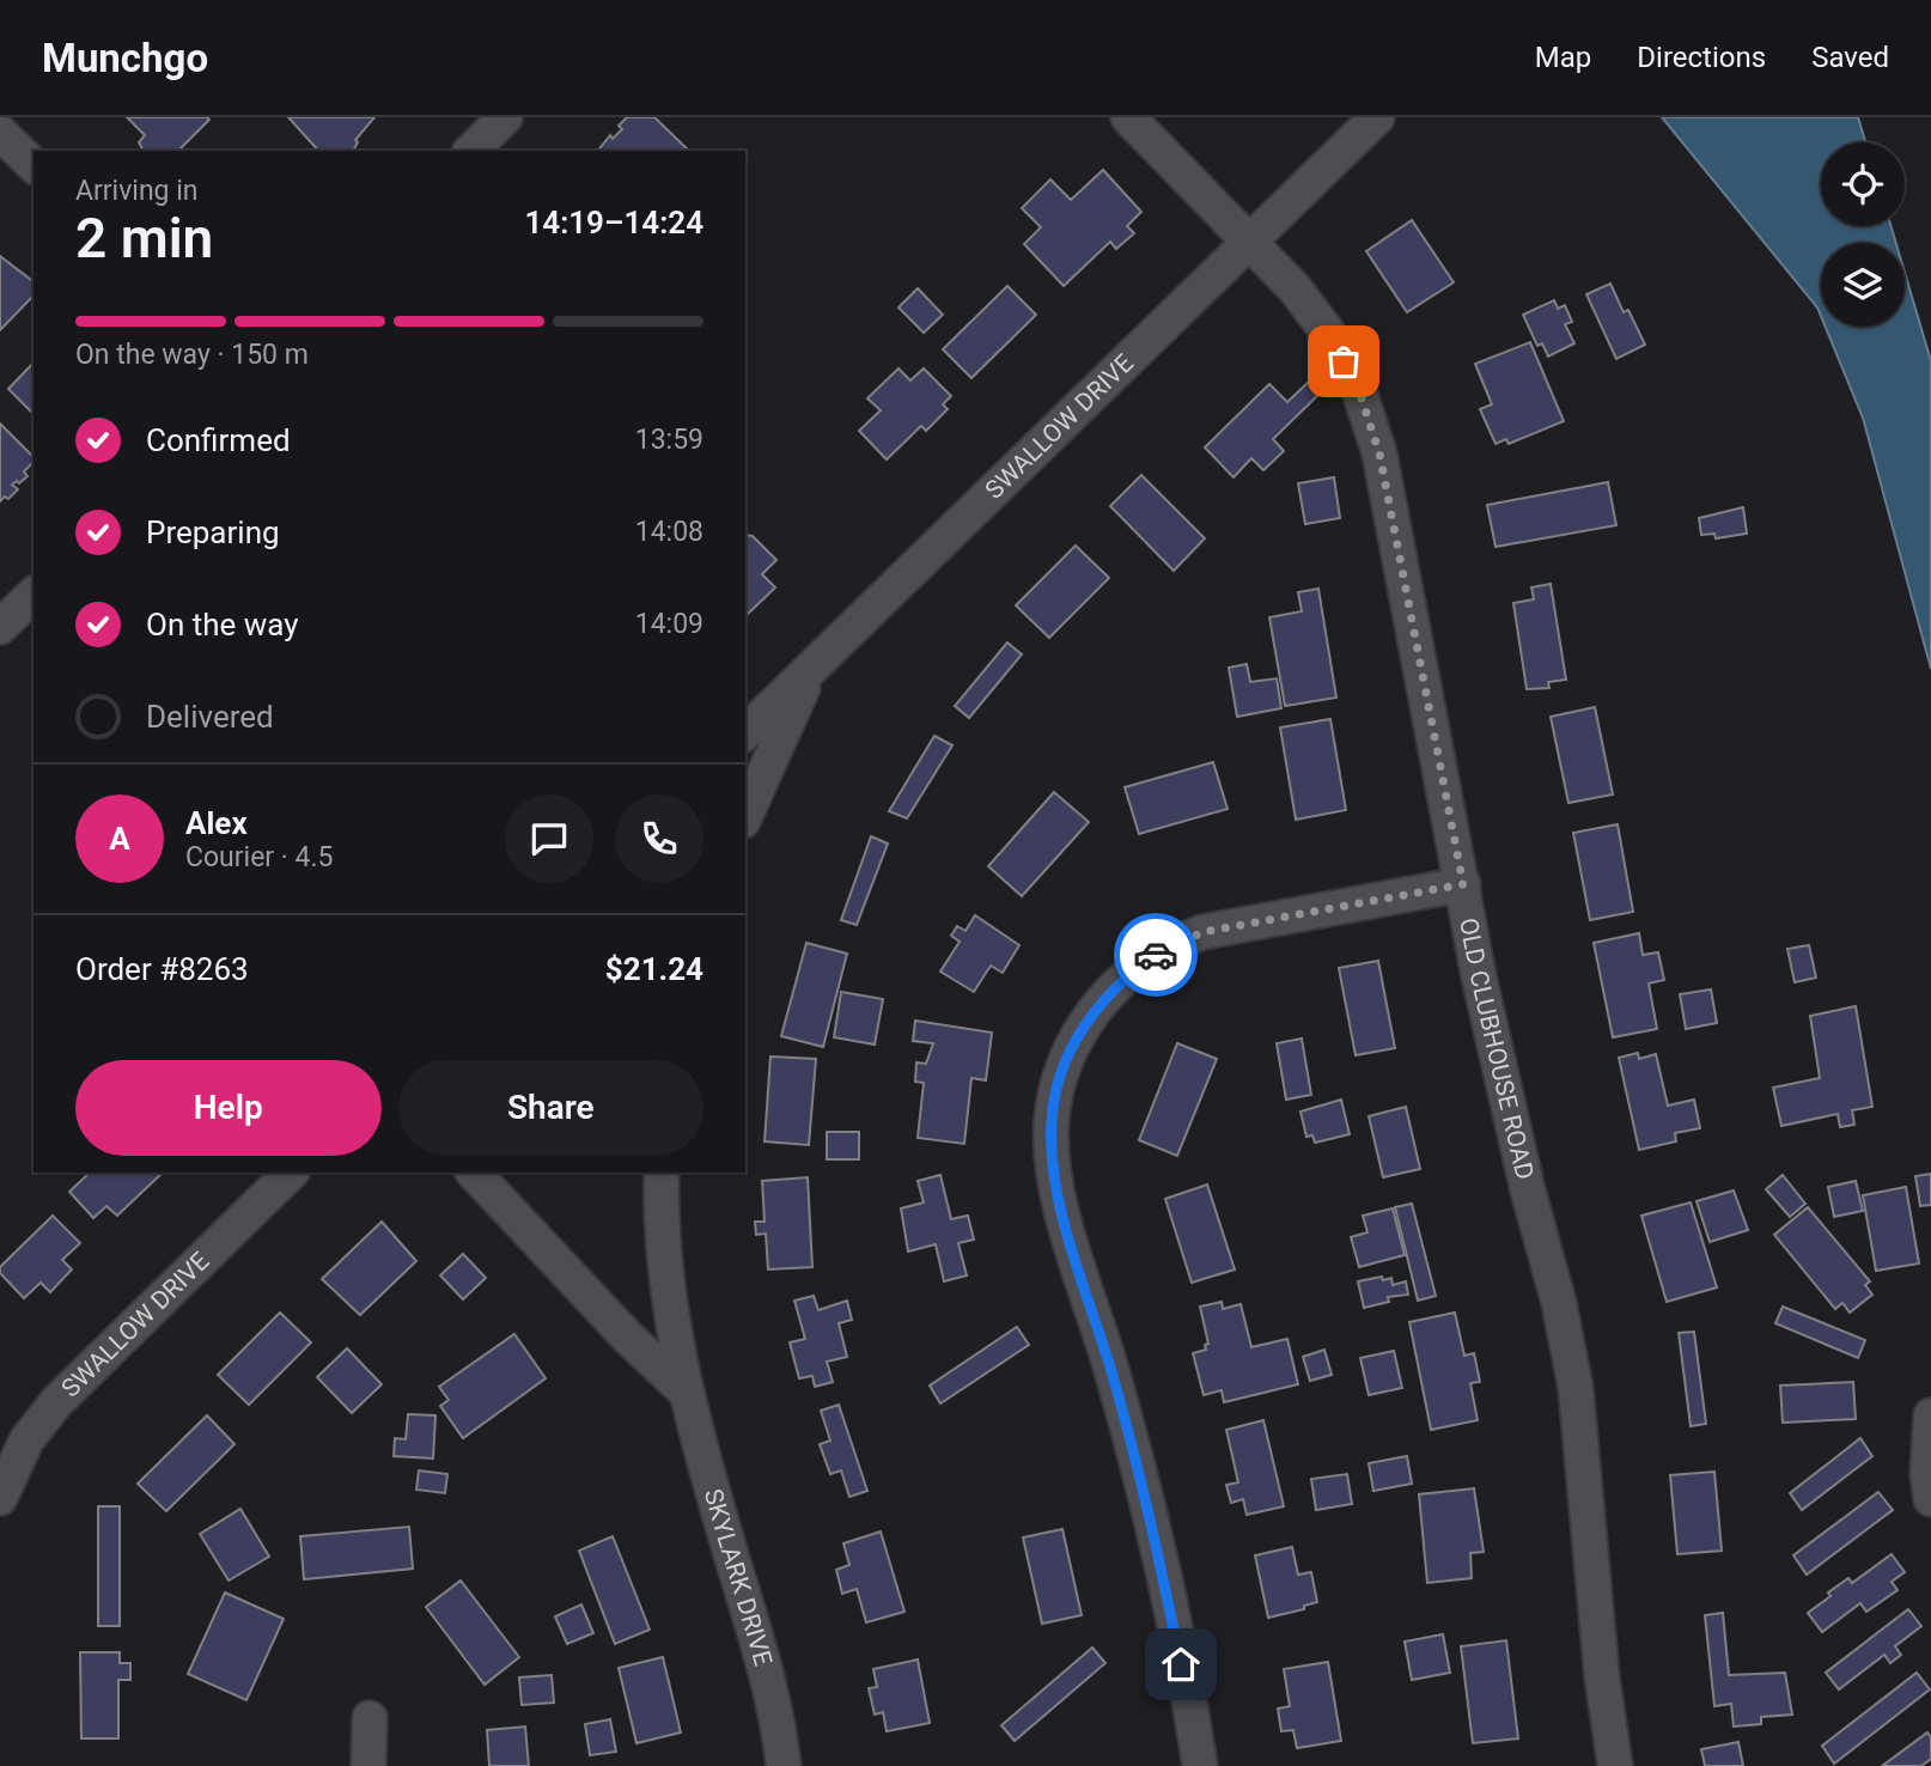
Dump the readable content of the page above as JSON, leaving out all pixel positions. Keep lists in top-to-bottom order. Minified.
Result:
{"streets":{"street":["SWALLOW DRIVE","OLD CLUBHOUSE ROAD","SKYLARK DRIVE"]},"crossings":[["SWALLOW DRIVE","OLD CLUBHOUSE ROAD"]],"page":{"header":"Munchgo","nav":["Map","Directions","Saved"],"heading":["2 min","Arriving in","14:19–14:24"],"panel":["Alex","Courier · 4.5","Order #8263","$21.24"],"bar":"On the way · 150 m","list":[["Confirmed","13:59"],["Preparing","14:08"],["On the way","14:09"],"Delivered"],"round":"A","buttons":["Help","Share"]}}
